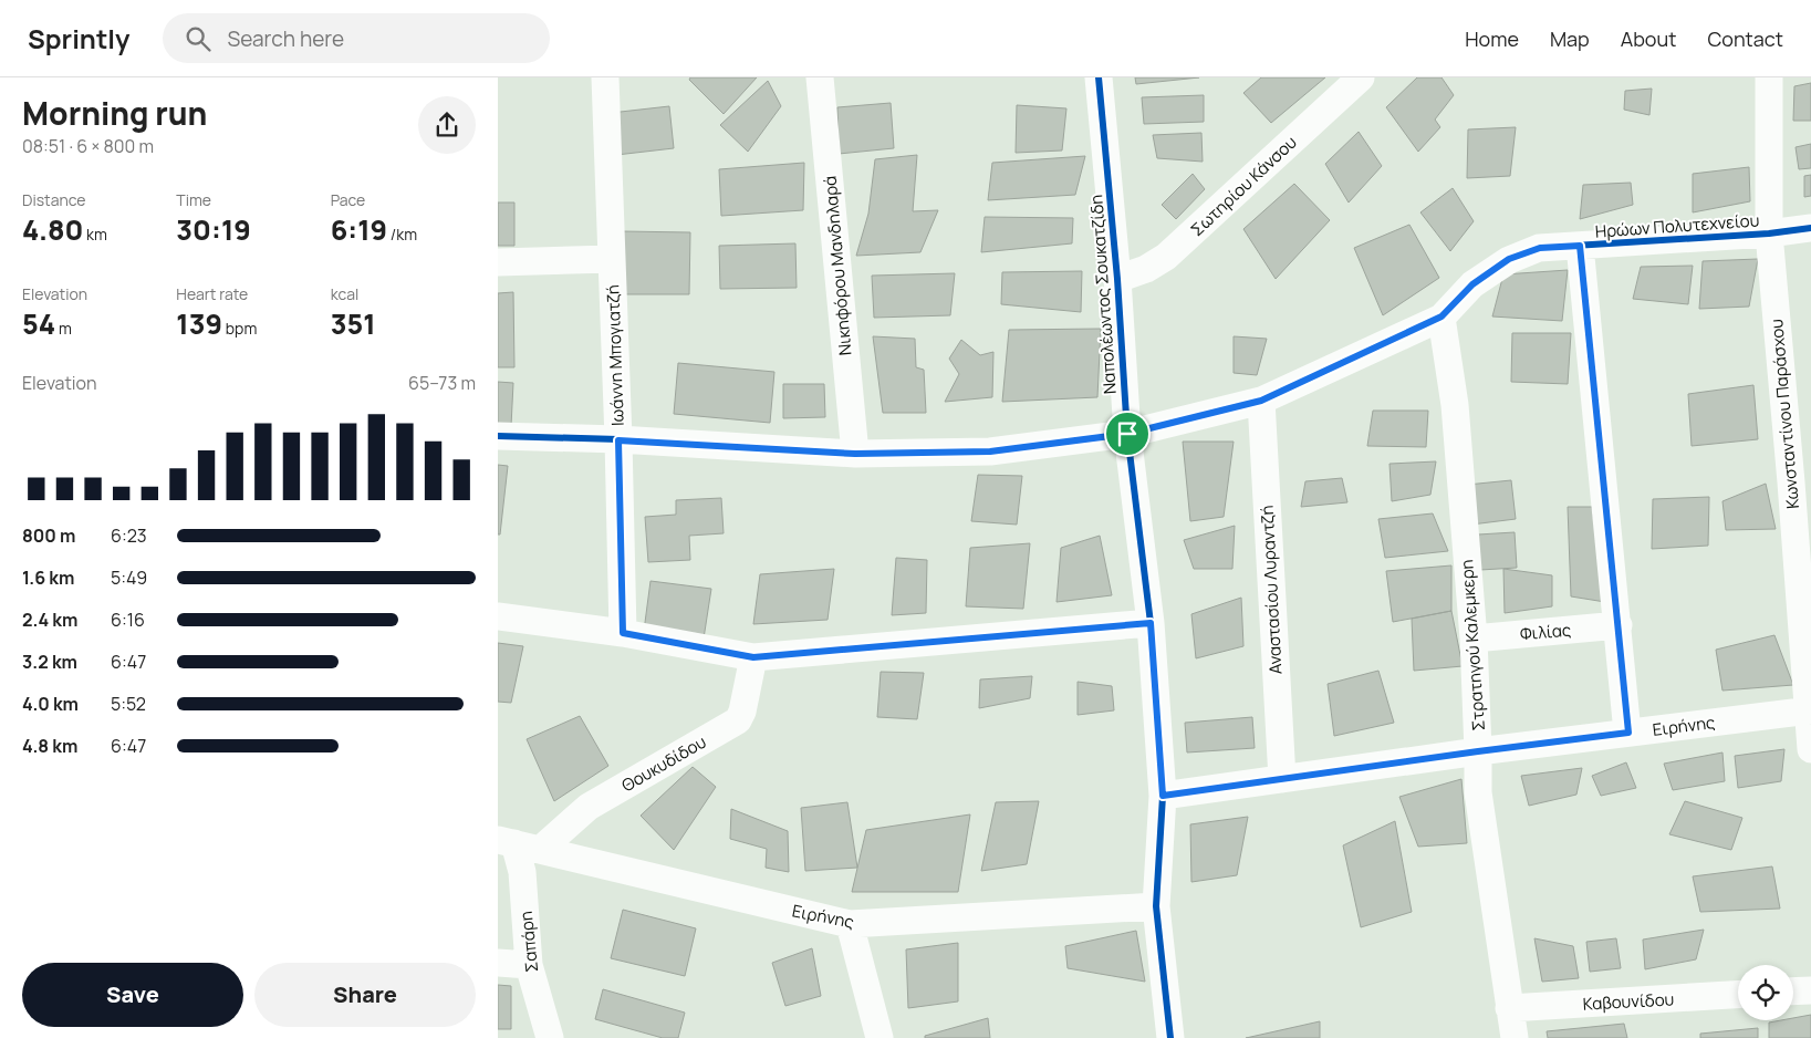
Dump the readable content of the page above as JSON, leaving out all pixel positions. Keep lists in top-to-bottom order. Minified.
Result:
{"streets":{"street":["Σωτηρίου Κάνσου","Ηρώων Πολυτεχνείου","Νικηφόρου Μανδηλαρά","Ναπολέωντος Σουκατζίδη","Ιωάννη Μπογιατζή","Κωνσταντίνου Παράσχου","Αναστασίου Λυραντζή","Φιλίας","Στρατηγού Καλεμκερη","Ειρήνης","Θουκυδίδου","Σαπάρη","Καβουνίδου"]},"crossings":[["Σωτηρίου Κάνσου","Ναπολέωντος Σουκατζίδη"],["Ηρώων Πολυτεχνείου","Νικηφόρου Μανδηλαρά"],["Ηρώων Πολυτεχνείου","Ναπολέωντος Σουκατζίδη"],["Ηρώων Πολυτεχνείου","Ιωάννη Μπογιατζή"],["Ηρώων Πολυτεχνείου","Κωνσταντίνου Παράσχου"],["Ηρώων Πολυτεχνείου","Αναστασίου Λυραντζή"],["Ηρώων Πολυτεχνείου","Στρατηγού Καλεμκερη"],["Ναπολέωντος Σουκατζίδη","Ειρήνης"],["Κωνσταντίνου Παράσχου","Ειρήνης"],["Αναστασίου Λυραντζή","Ειρήνης"],["Φιλίας","Στρατηγού Καλεμκερη"],["Στρατηγού Καλεμκερη","Ειρήνης"],["Στρατηγού Καλεμκερη","Καβουνίδου"],["Ειρήνης","Θουκυδίδου"],["Ειρήνης","Σαπάρη"]],"page":{"header":"Sprintly","search":"Search here","nav":["Home","Map","About","Contact"],"heading":["Morning run","08:51 · 6 × 800 m"],"stats":[["Distance","4.80 km"],["Time","30:19"],["Pace","6:19 /km"],["Elevation","54 m"],["Heart rate","139 bpm"],["kcal","351"]],"chart":["Elevation","65–73 m"],"list":[{"name":"800 m","note":"6:23"},{"name":"1.6 km","note":"5:49"},{"name":"2.4 km","note":"6:16"},{"name":"3.2 km","note":"6:47"},{"name":"4.0 km","note":"5:52"},{"name":"4.8 km","note":"6:47"}],"buttons":["Save","Share"]}}
